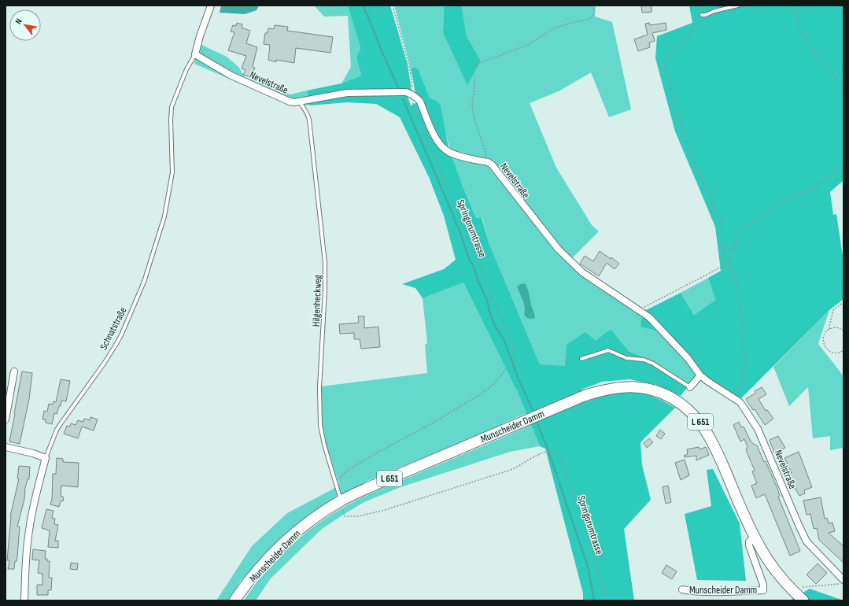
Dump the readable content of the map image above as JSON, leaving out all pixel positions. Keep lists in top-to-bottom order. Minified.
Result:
{"streets":{"main road":["L 651","Munscheider Damm"],"street":["Nevelstraße","Schnatstraße"],"lane":["Hilgenheckweg"],"path":["Springorumtrasse"]},"crossings":[["Nevelstraße","Hilgenheckweg"],["Nevelstraße","Schnatstraße"],["Springorumtrasse","Hilgenheckweg"],["Hilgenheckweg","Munscheider Damm"]],"north":"top left"}
